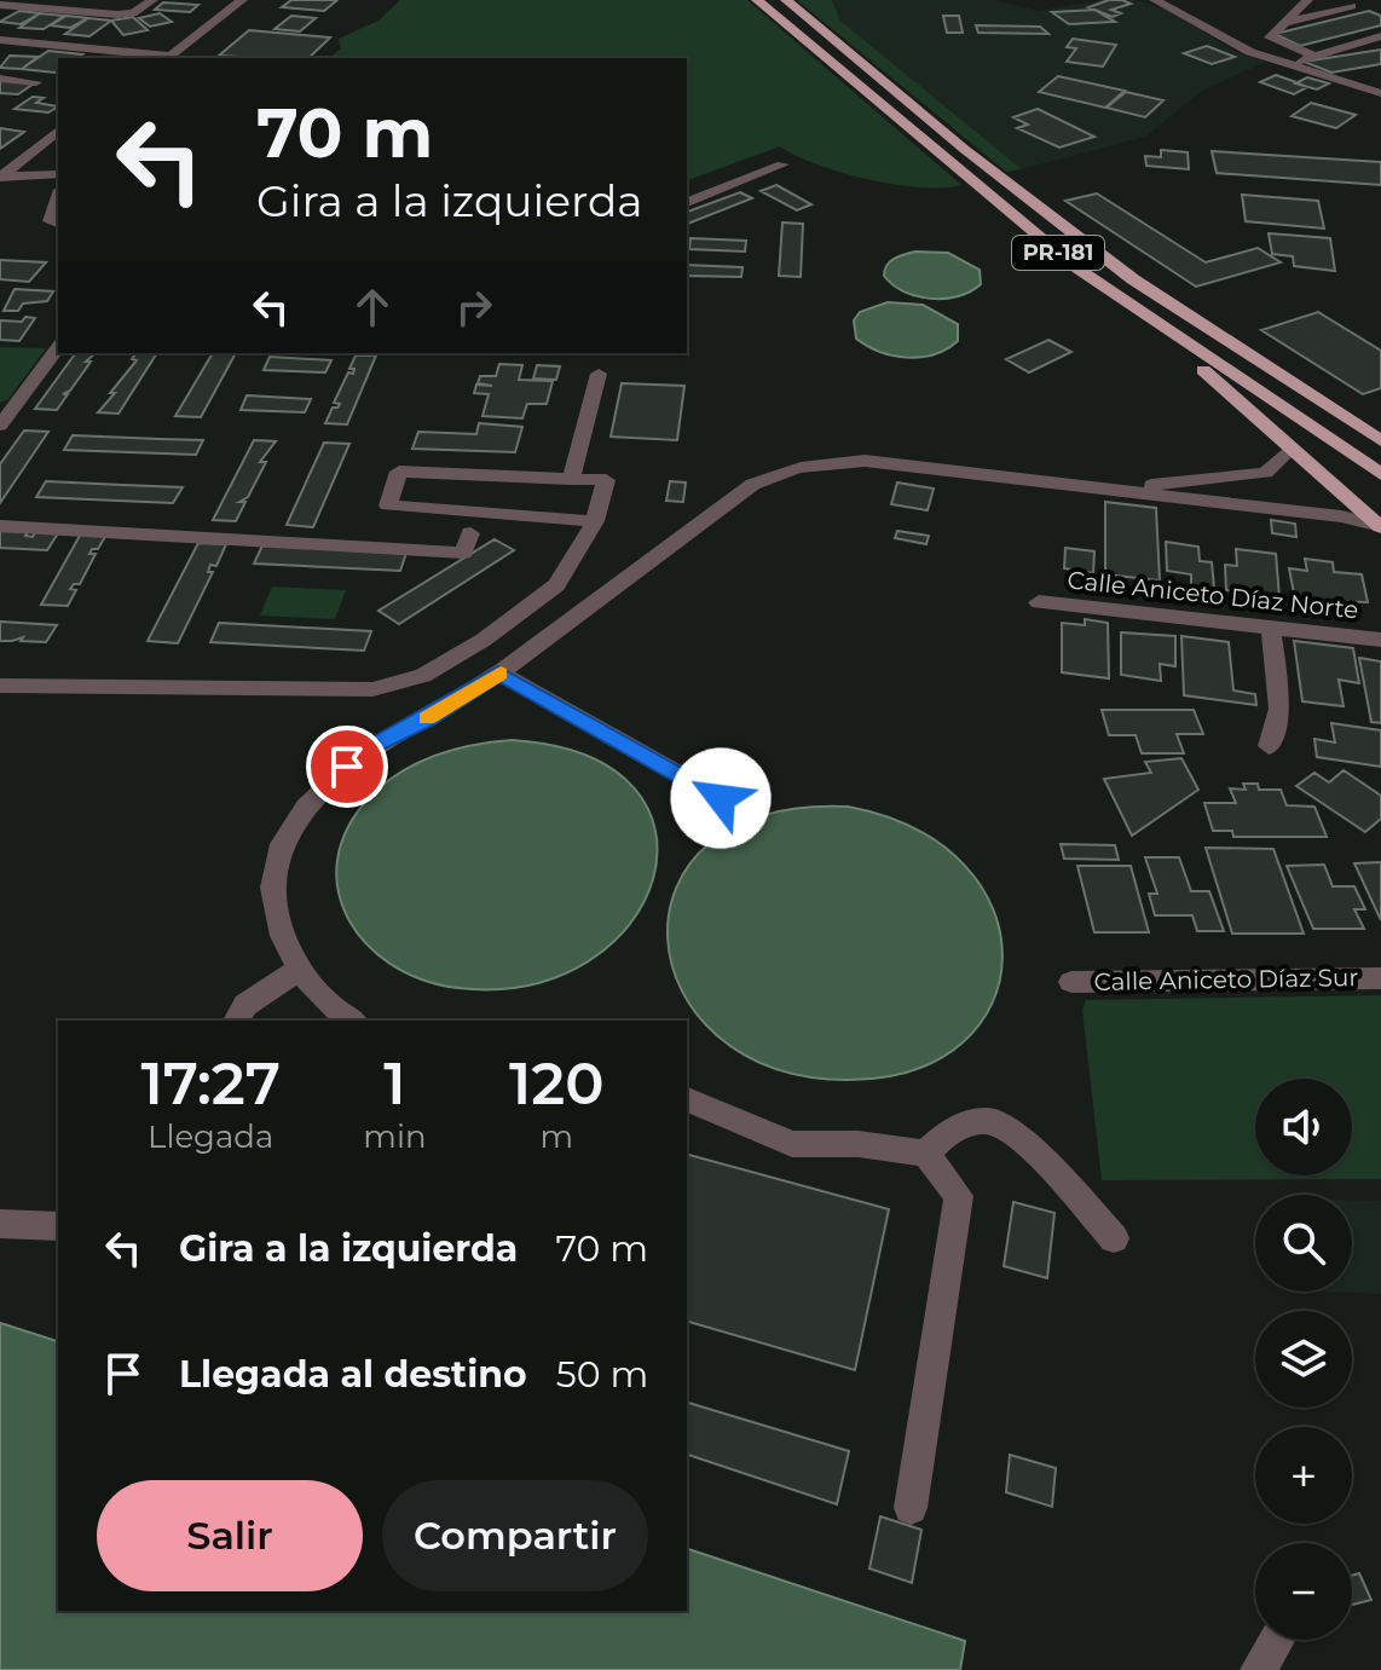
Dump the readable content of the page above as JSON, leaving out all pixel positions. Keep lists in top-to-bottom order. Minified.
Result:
{"streets":{"main road":["PR-181"],"street":["Calle Aniceto Díaz Norte","Calle Aniceto Díaz Sur"]},"page":{"turn":["70 m","Gira a la izquierda"],"eta":["17:27","Llegada","1","min","120","m"],"map_buttons":["+","−"],"list":[{"name":"Gira a la izquierda","value":"70 m"},{"name":"Llegada al destino","value":"50 m"}],"buttons":["Salir","Compartir"]}}
